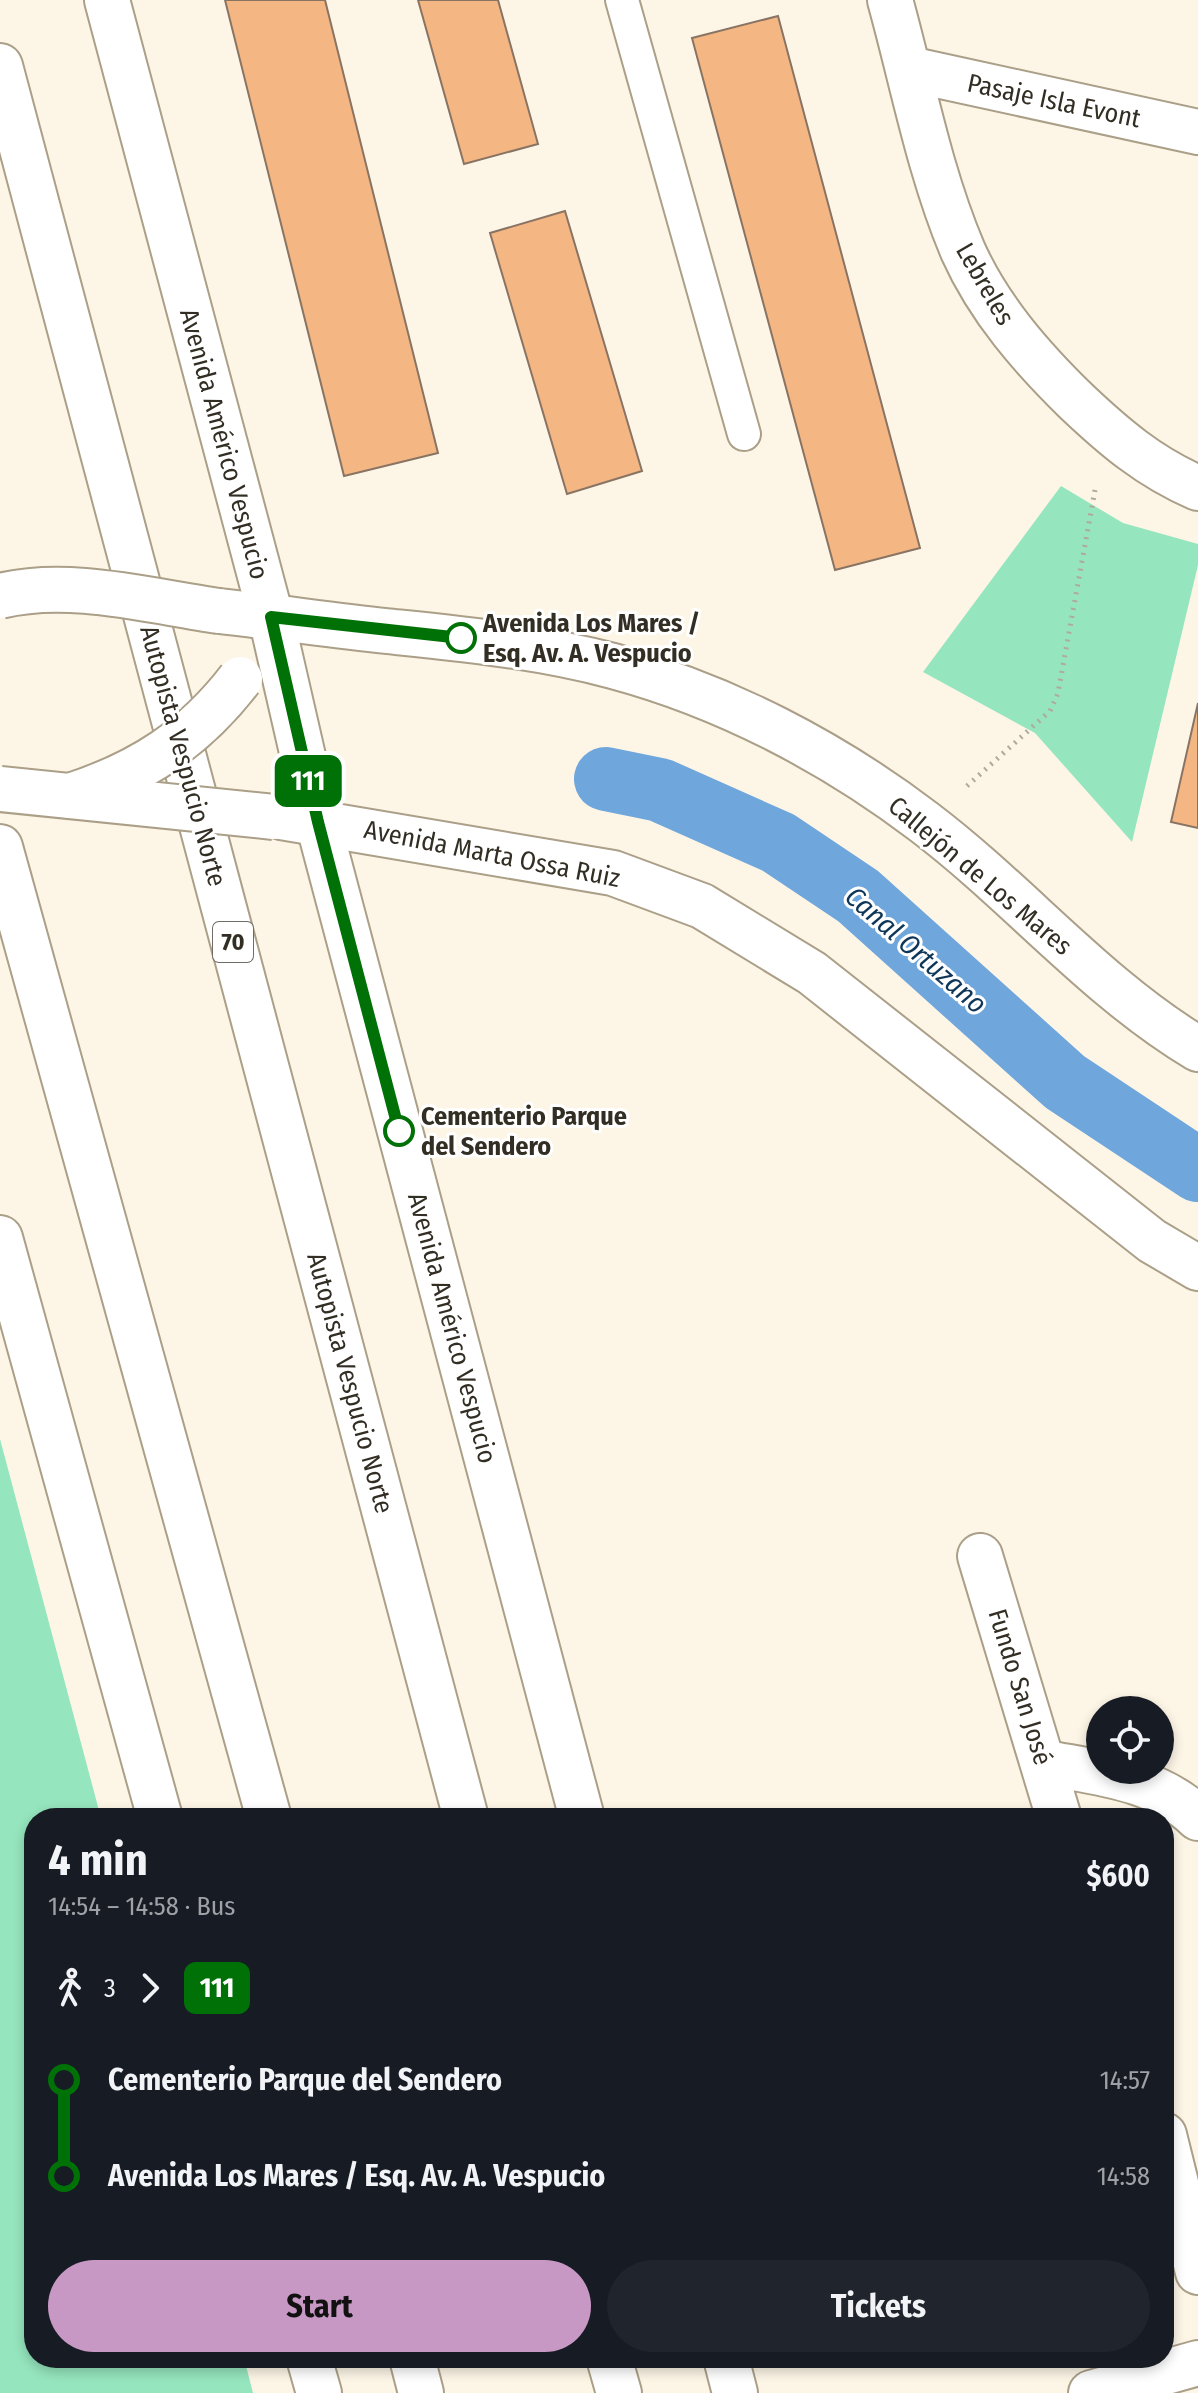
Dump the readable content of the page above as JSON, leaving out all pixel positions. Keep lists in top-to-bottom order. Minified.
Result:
{"streets":{"main road":["Pasaje Isla Evont","Lebreles","Avenida Américo Vespucio","Autopista Vespucio Norte","Avenida Marta Ossa Ruiz","Callejón de Los Mares","70","Fundo San José"]},"crossings":[["Pasaje Isla Evont","Lebreles"],["Avenida Américo Vespucio","Avenida Marta Ossa Ruiz"],["Avenida Américo Vespucio","Callejón de Los Mares"]],"water":["Canal Ortuzano"],"places":["Avenida Los Mares / Esq. Av. A. Vespucio","Cementerio Parque del Sendero"],"lines":["bus line 111"],"page":{"on_map":"111","heading":["4 min","14:54 – 14:58 · Bus","$600"],"legs":["3","111"],"list":[{"name":"Cementerio Parque del Sendero","value":"14:57"},{"name":"Avenida Los Mares / Esq. Av. A. Vespucio","value":"14:58"}],"buttons":["Start","Tickets"]}}
